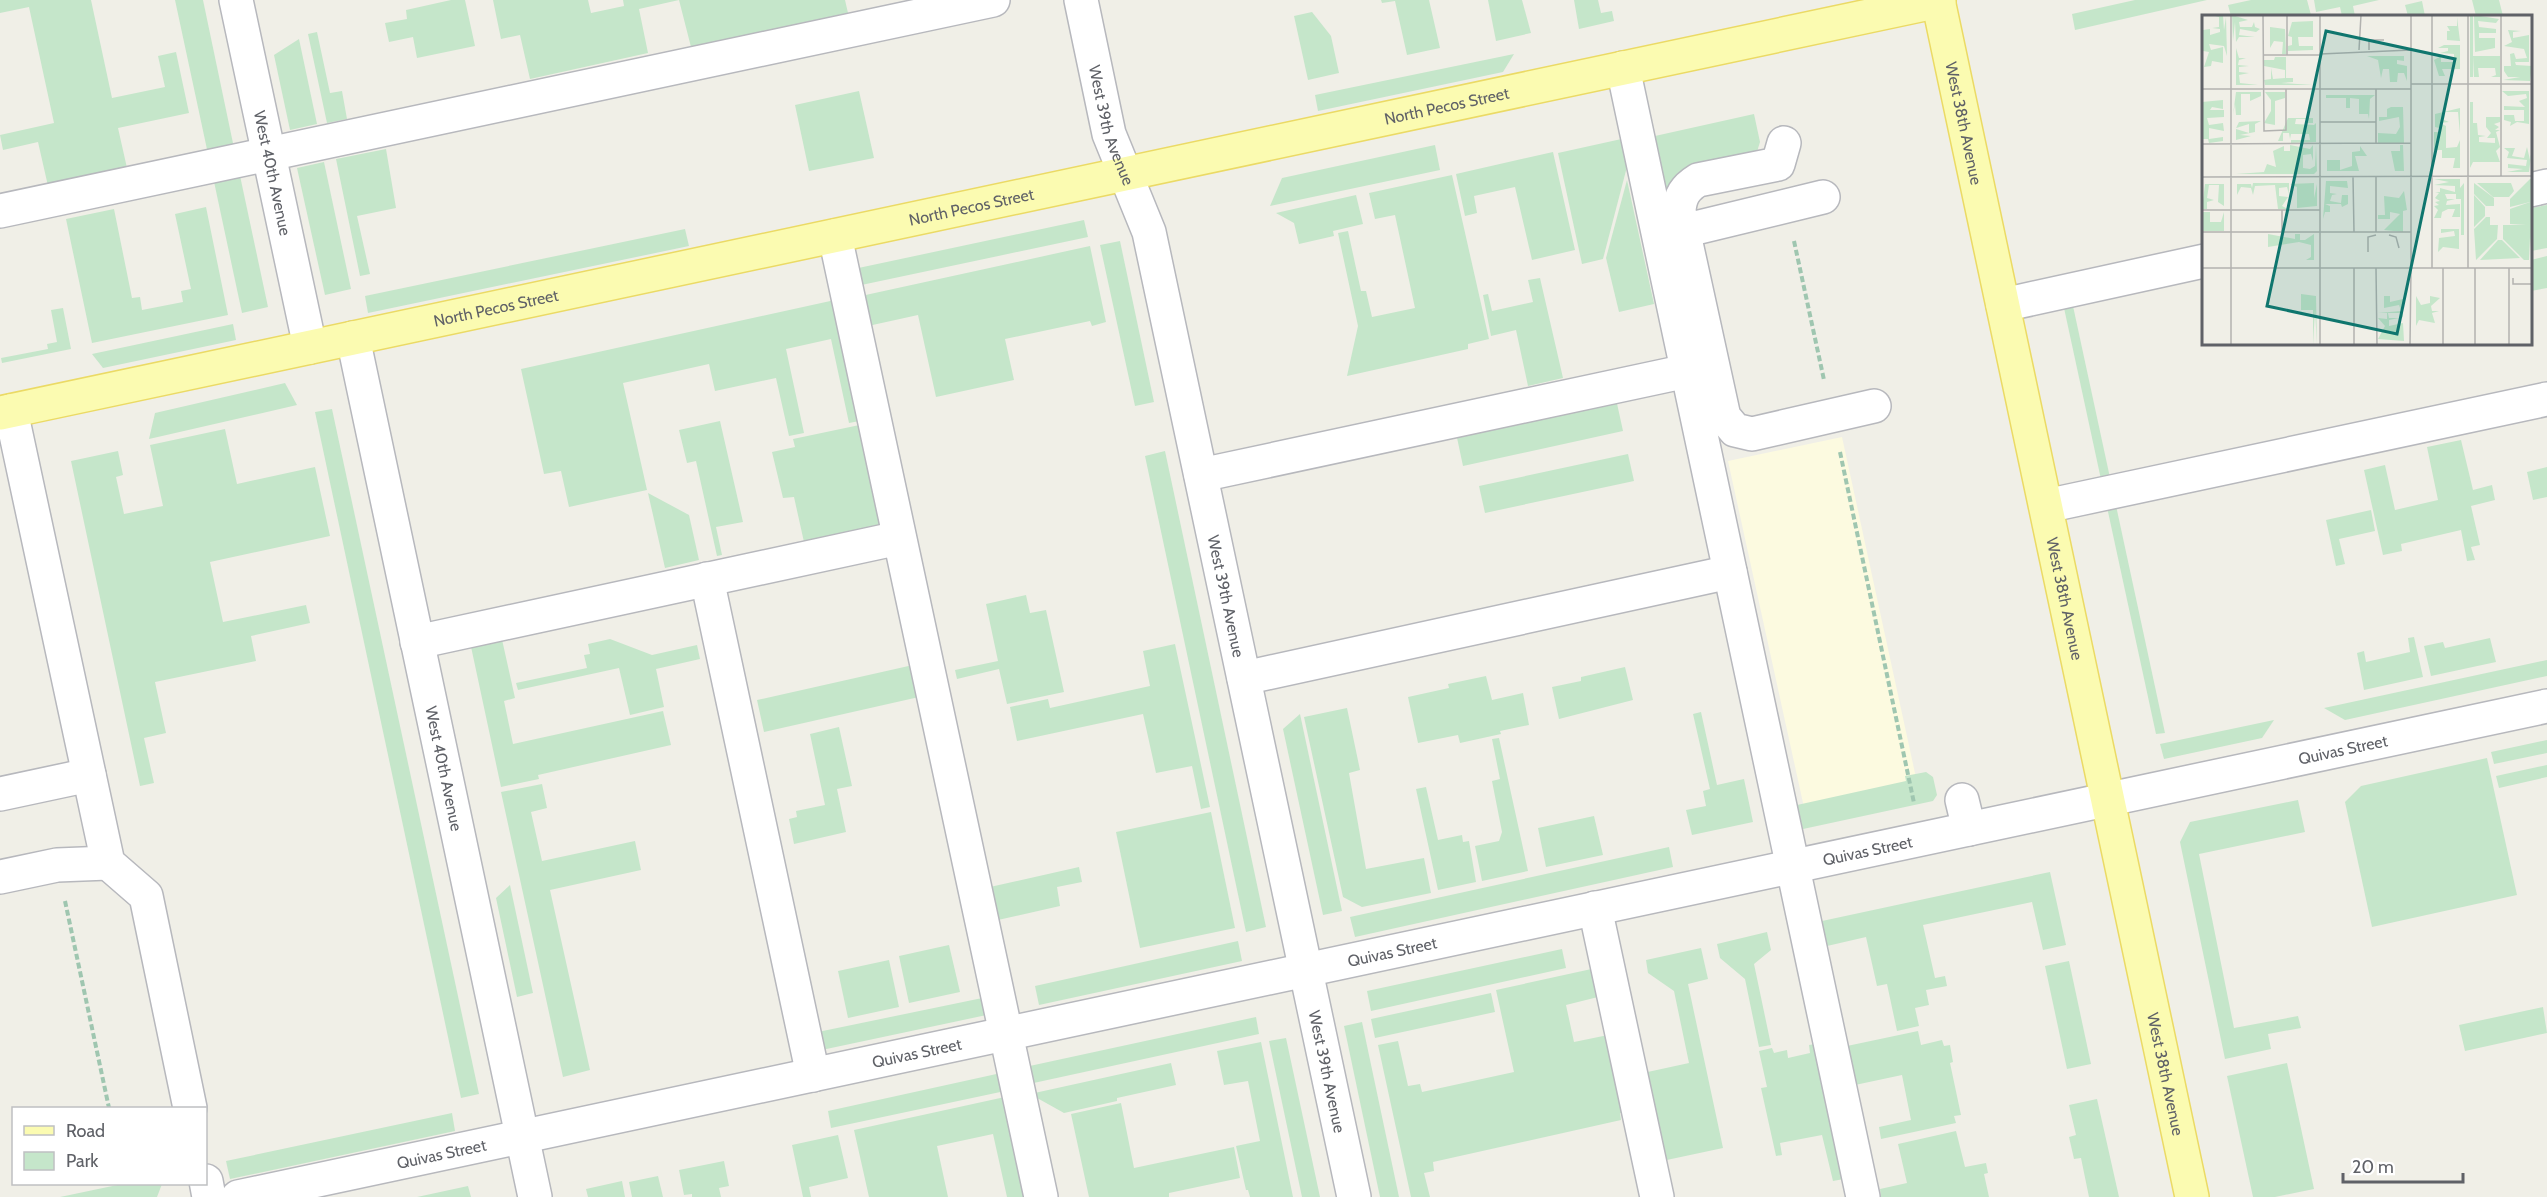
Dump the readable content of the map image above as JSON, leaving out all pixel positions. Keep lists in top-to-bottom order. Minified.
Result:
{"streets":{"main road":["North Pecos Street","West 38th Avenue"],"street":["West 39th Avenue","West 40th Avenue","Quivas Street"]},"crossings":[["North Pecos Street","West 38th Avenue"],["North Pecos Street","West 39th Avenue"],["North Pecos Street","West 40th Avenue"],["West 38th Avenue","Quivas Street"],["West 39th Avenue","Quivas Street"],["West 40th Avenue","Quivas Street"]],"legend":["Road","Park"],"scale_bar":"20 m"}
